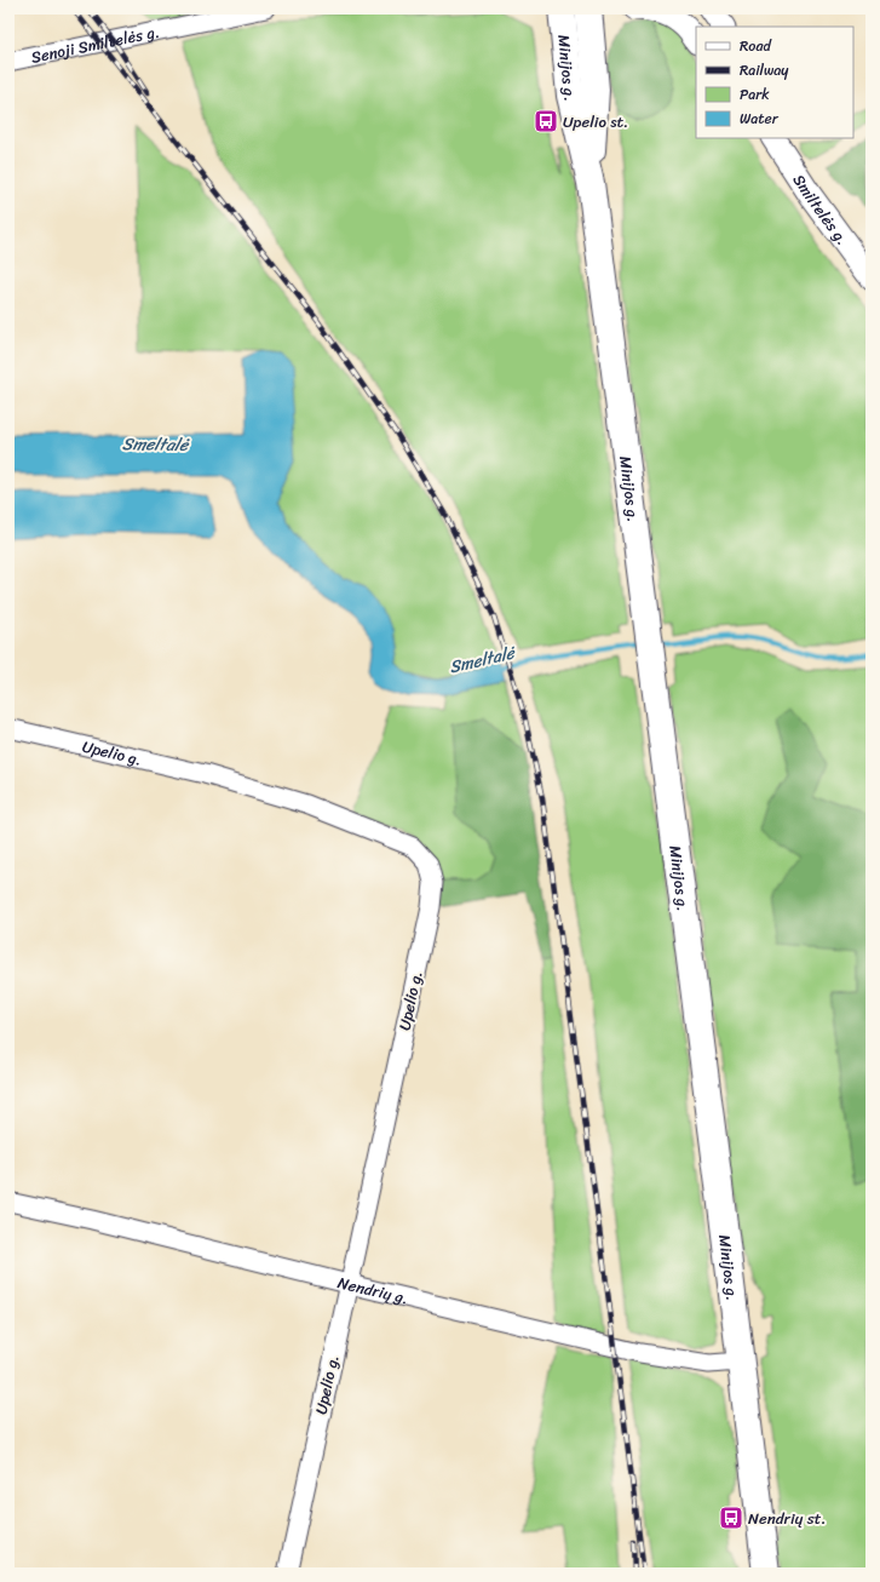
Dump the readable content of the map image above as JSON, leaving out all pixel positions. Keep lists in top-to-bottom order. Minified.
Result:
{"streets":{"main road":["Minijos g."],"street":["Senoji Smiltelės g.","Smiltelės g.","Upelio g.","Nendrių g."]},"crossings":[["Minijos g.","Nendrių g."],["Upelio g.","Nendrių g."]],"water":["Smeltalė"],"places":{"bus stop":["Upelio st.","Nendrių st."]},"legend":["Road","Railway","Park","Water"]}
